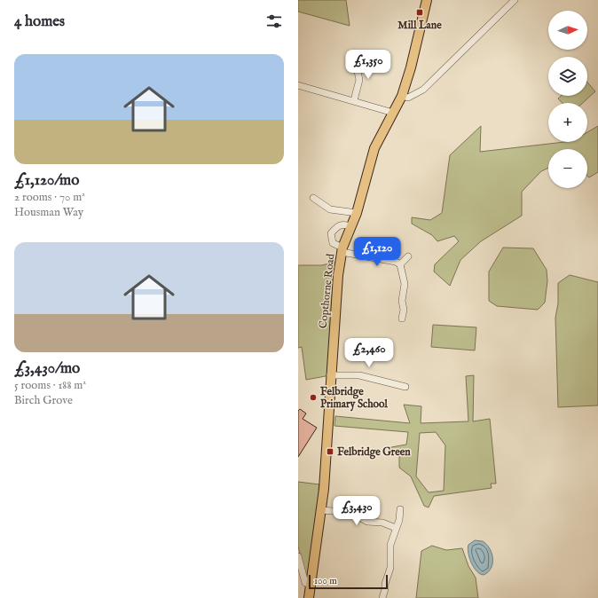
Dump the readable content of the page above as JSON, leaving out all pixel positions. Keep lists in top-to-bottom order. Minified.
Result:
{"streets":{"highway":["Copthorne Road"]},"places":{"transit":["Mill Lane","Felbridge Green"],"other":["Felbridge Primary School"]},"scale_bar":"100 m","north":"right","page":{"heading":"4 homes","map_buttons":["+","−"],"list":[{"name":"£1,120/mo","note":"2 rooms · 70 m² · Housman Way"},{"name":"£3,430/mo","note":"5 rooms · 188 m² · Birch Grove"}],"price":["£1,350","£1,120","£2,460","£3,430"],"scale":"100 m"}}
